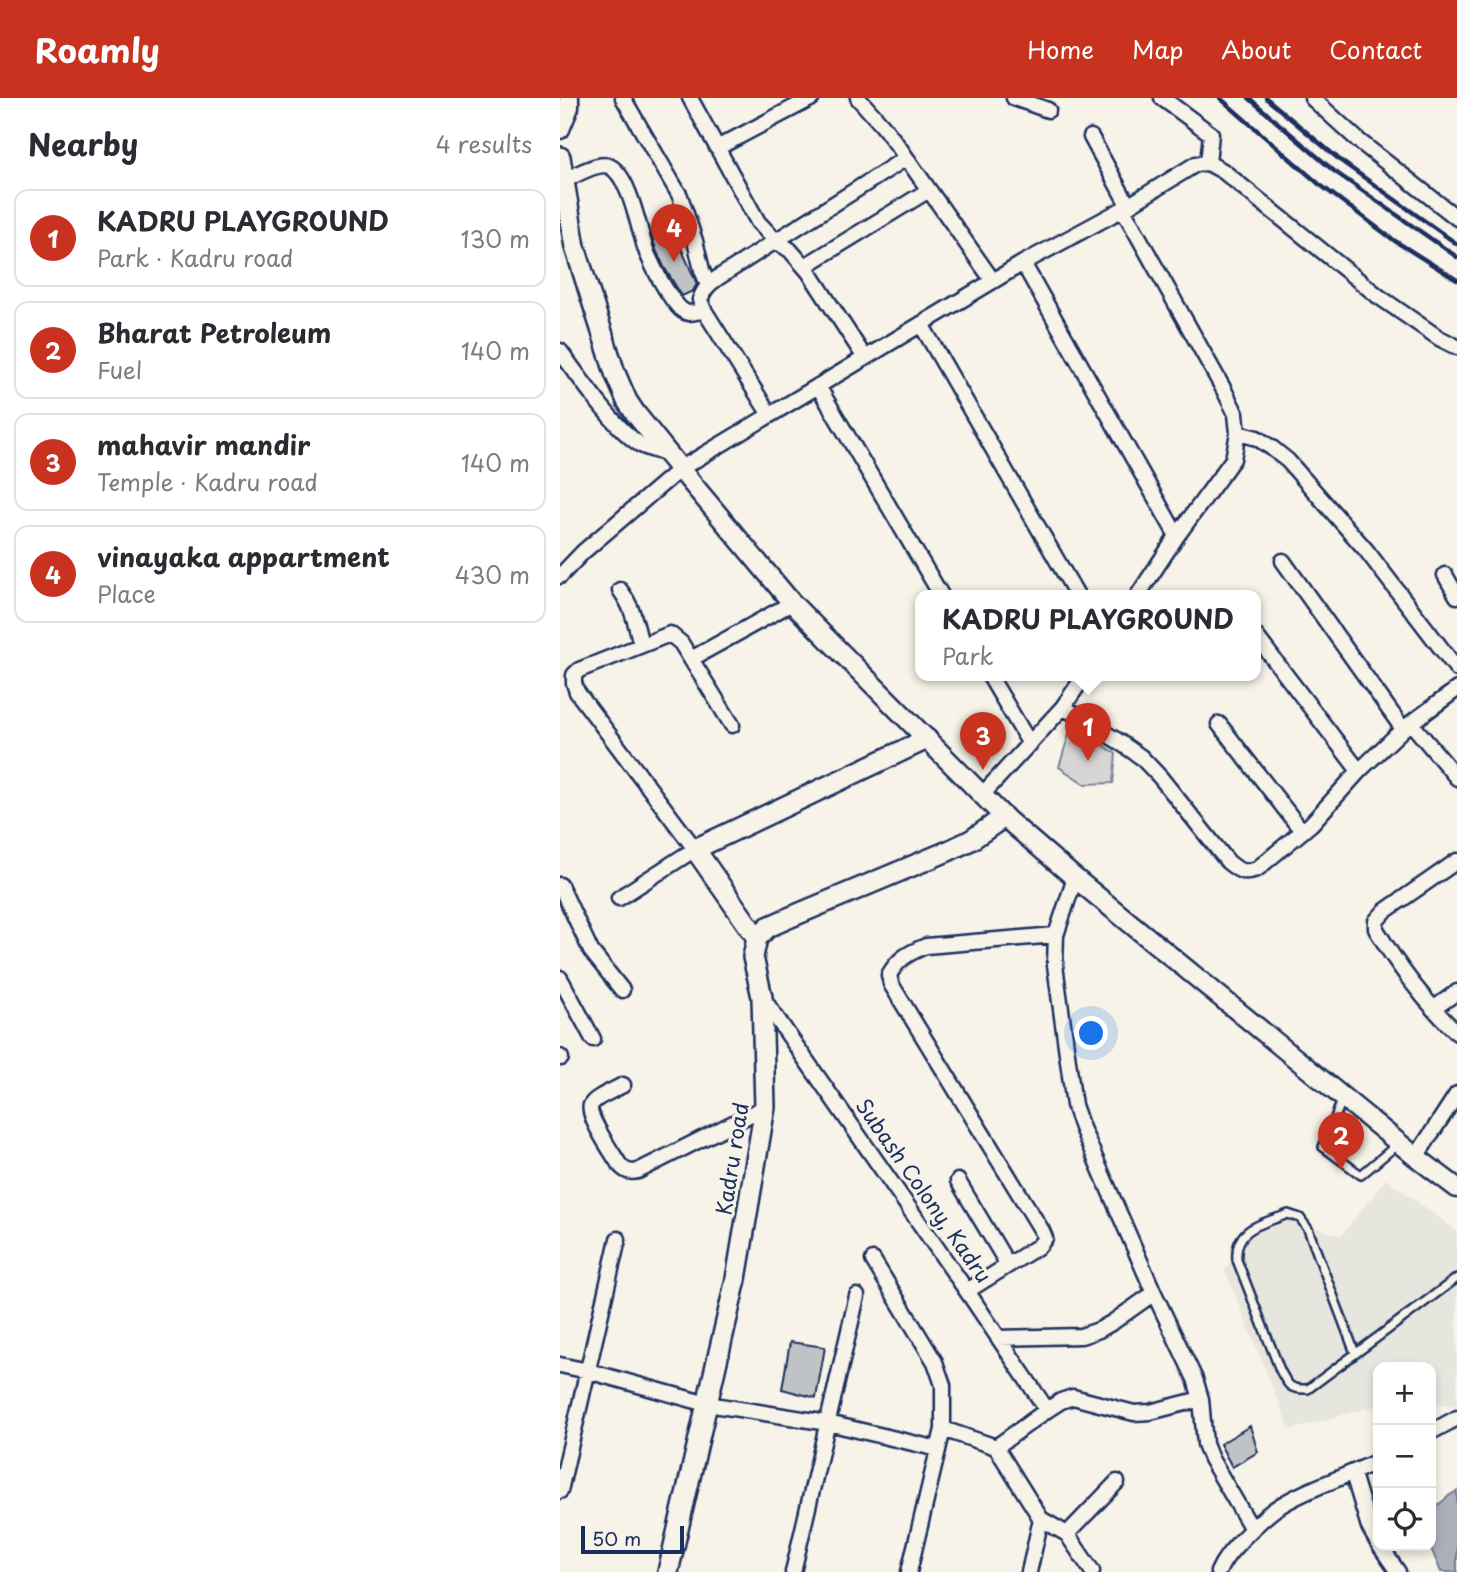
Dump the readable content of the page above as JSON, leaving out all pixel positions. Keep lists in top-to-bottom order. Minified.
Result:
{"streets":{"main road":["Kadru road"],"street":["Subash Colony, Kadru"]},"crossings":[["Kadru road","Subash Colony, Kadru"]],"scale_bar":"50 m","page":{"header":"Roamly","nav":["Home","Map","About","Contact"],"heading":["Nearby","4 results"],"list":[{"mark":"1","name":"KADRU PLAYGROUND","note":"Park · Kadru road","value":"130 m"},{"mark":"2","name":"Bharat Petroleum","note":"Fuel","value":"140 m"},{"mark":"3","name":"mahavir mandir","note":"Temple · Kadru road","value":"140 m"},{"mark":"4","name":"vinayaka appartment","note":"Place","value":"430 m"}],"pins":["4","1","3","2"],"popup":["KADRU PLAYGROUND","Park"],"map_buttons":["+","−"],"scale":"50 m"}}
